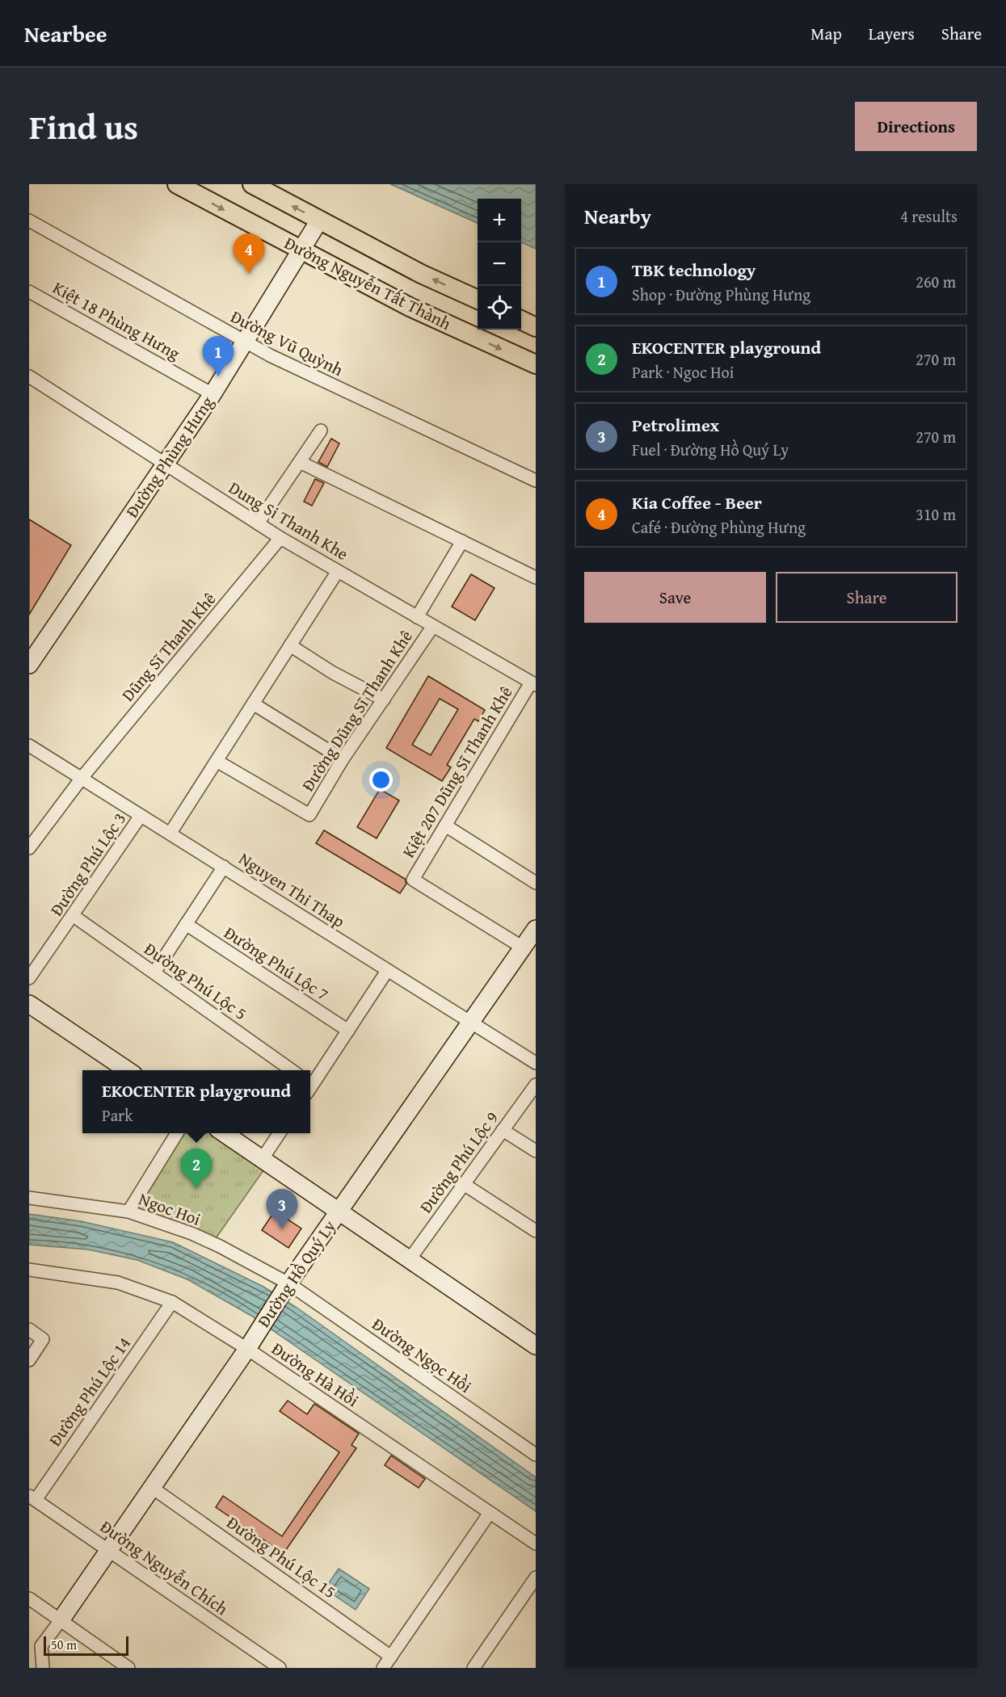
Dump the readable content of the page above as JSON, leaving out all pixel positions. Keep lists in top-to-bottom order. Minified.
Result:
{"streets":{"main road":["Đường Nguyễn Tất Thành"],"street":["Kiệt 18 Phùng Hưng","Đường Vũ Quỳnh","Đường Phùng Hưng","Dung Si Thanh Khe","Dũng Sĩ Thanh Khê","Đường Dũng Sĩ Thanh Khê","Kiệt 207 Dũng Sĩ Thanh Khê","Đường Phú Lộc 3","Nguyen Thi Thap","Đường Phú Lộc 7","Đường Phú Lộc 5","Đường Phú Lộc 9","Ngoc Hoi","Đường Hồ Quý Ly","Đường Ngọc Hồi","Đường Hà Hồi","Đường Phú Lộc 14","Đường Phú Lộc 15","Đường Nguyễn Chích"]},"crossings":[["Đường Nguyễn Tất Thành","Đường Phùng Hưng"],["Kiệt 18 Phùng Hưng","Đường Phùng Hưng"],["Đường Vũ Quỳnh","Đường Phùng Hưng"],["Đường Phùng Hưng","Dung Si Thanh Khe"],["Dung Si Thanh Khe","Dũng Sĩ Thanh Khê"],["Dung Si Thanh Khe","Đường Dũng Sĩ Thanh Khê"],["Dung Si Thanh Khe","Kiệt 207 Dũng Sĩ Thanh Khê"],["Dũng Sĩ Thanh Khê","Nguyen Thi Thap"],["Kiệt 207 Dũng Sĩ Thanh Khê","Đường Hồ Quý Ly"],["Đường Phú Lộc 3","Nguyen Thi Thap"],["Đường Phú Lộc 3","Đường Phú Lộc 5"],["Nguyen Thi Thap","Đường Hồ Quý Ly"],["Ngoc Hoi","Đường Hồ Quý Ly"],["Ngoc Hoi","Đường Ngọc Hồi"],["Đường Hồ Quý Ly","Đường Ngọc Hồi"],["Đường Hồ Quý Ly","Đường Hà Hồi"],["Đường Hồ Quý Ly","Đường Phú Lộc 15"],["Đường Hồ Quý Ly","Đường Nguyễn Chích"],["Đường Hà Hồi","Đường Phú Lộc 14"],["Đường Phú Lộc 14","Đường Nguyễn Chích"]],"scale_bar":"50 m","page":{"header":"Nearbee","nav":["Map","Layers","Share"],"title":"Find us","buttons":["Directions",["Save","Share"]],"heading":["Nearby","4 results"],"map_buttons":["+","−"],"pins":["4","1","2","3"],"list":[{"mark":"1","name":"TBK technology","note":"Shop · Đường Phùng Hưng","value":"260 m"},{"mark":"2","name":"EKOCENTER playground","note":"Park · Ngoc Hoi","value":"270 m"},{"mark":"3","name":"Petrolimex","note":"Fuel · Đường Hồ Quý Ly","value":"270 m"},{"mark":"4","name":"Kia Coffee - Beer","note":"Café · Đường Phùng Hưng","value":"310 m"}],"popup":["EKOCENTER playground","Park"],"scale":"50 m"}}
